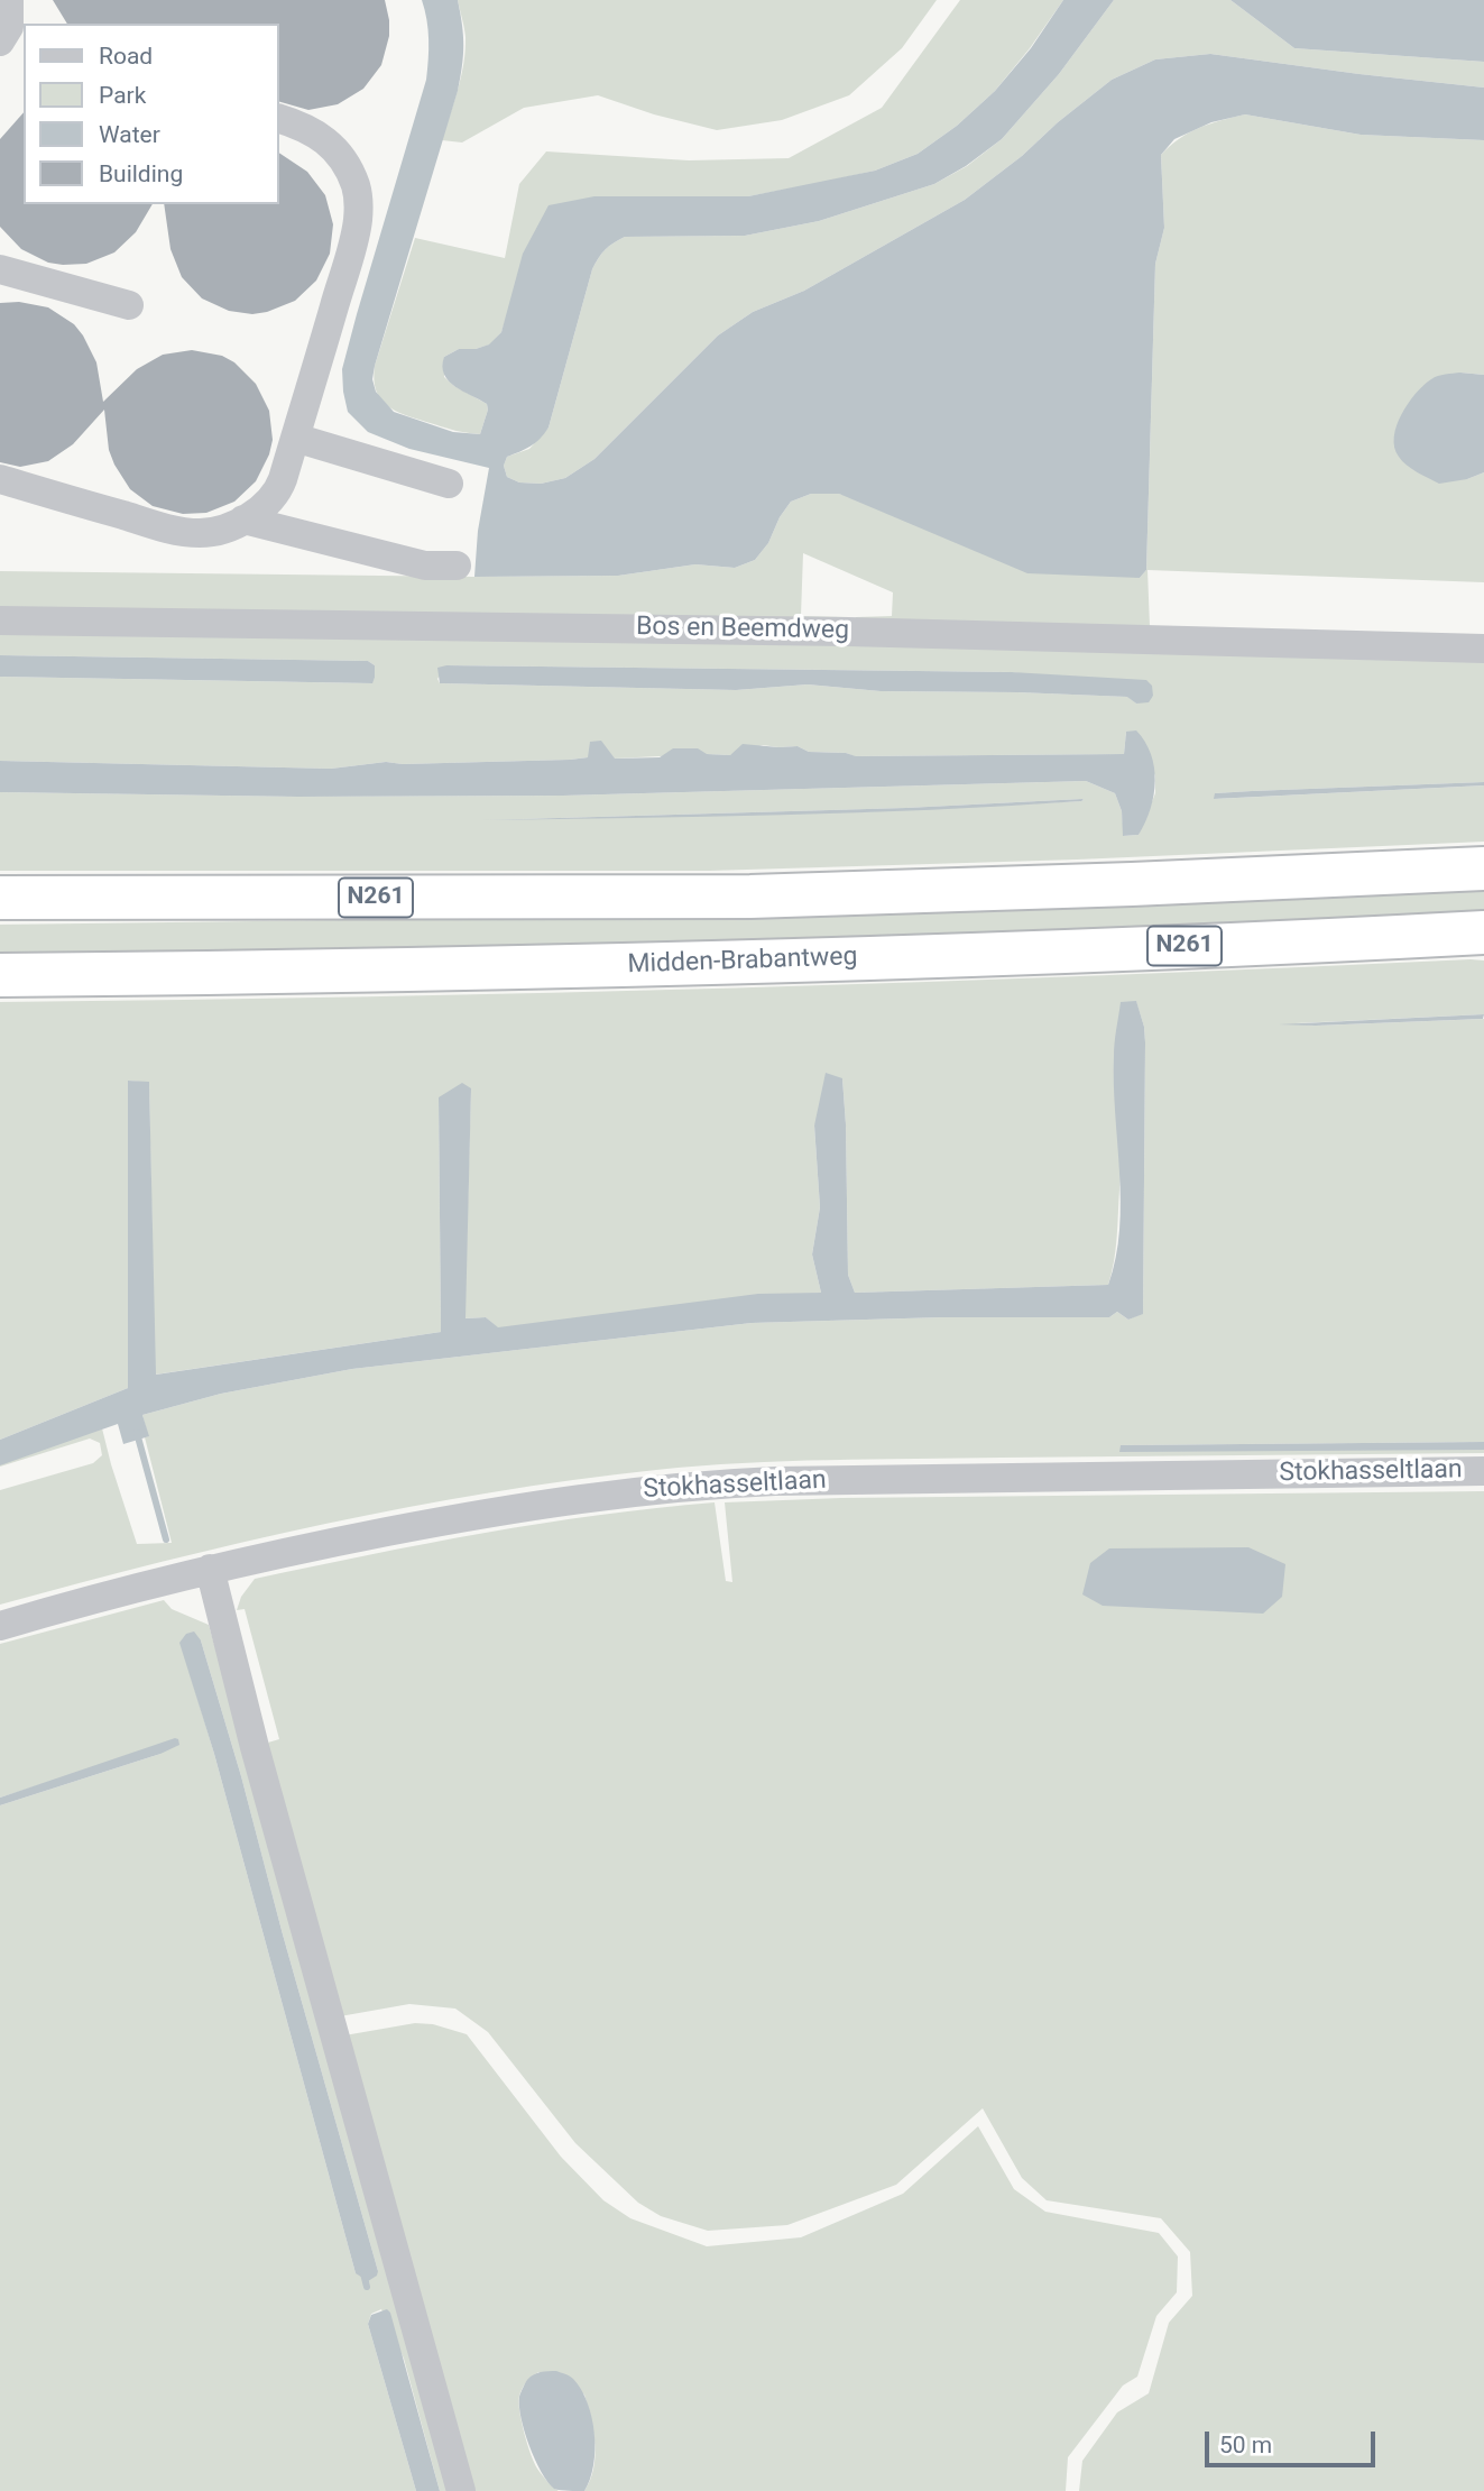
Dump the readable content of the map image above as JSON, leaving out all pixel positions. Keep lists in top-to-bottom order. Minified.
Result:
{"streets":{"highway":["N261","Midden-Brabantweg"],"street":["Bos en Beemdweg","Stokhasseltlaan"]},"legend":["Road","Park","Water","Building"],"scale_bar":"50 m"}
